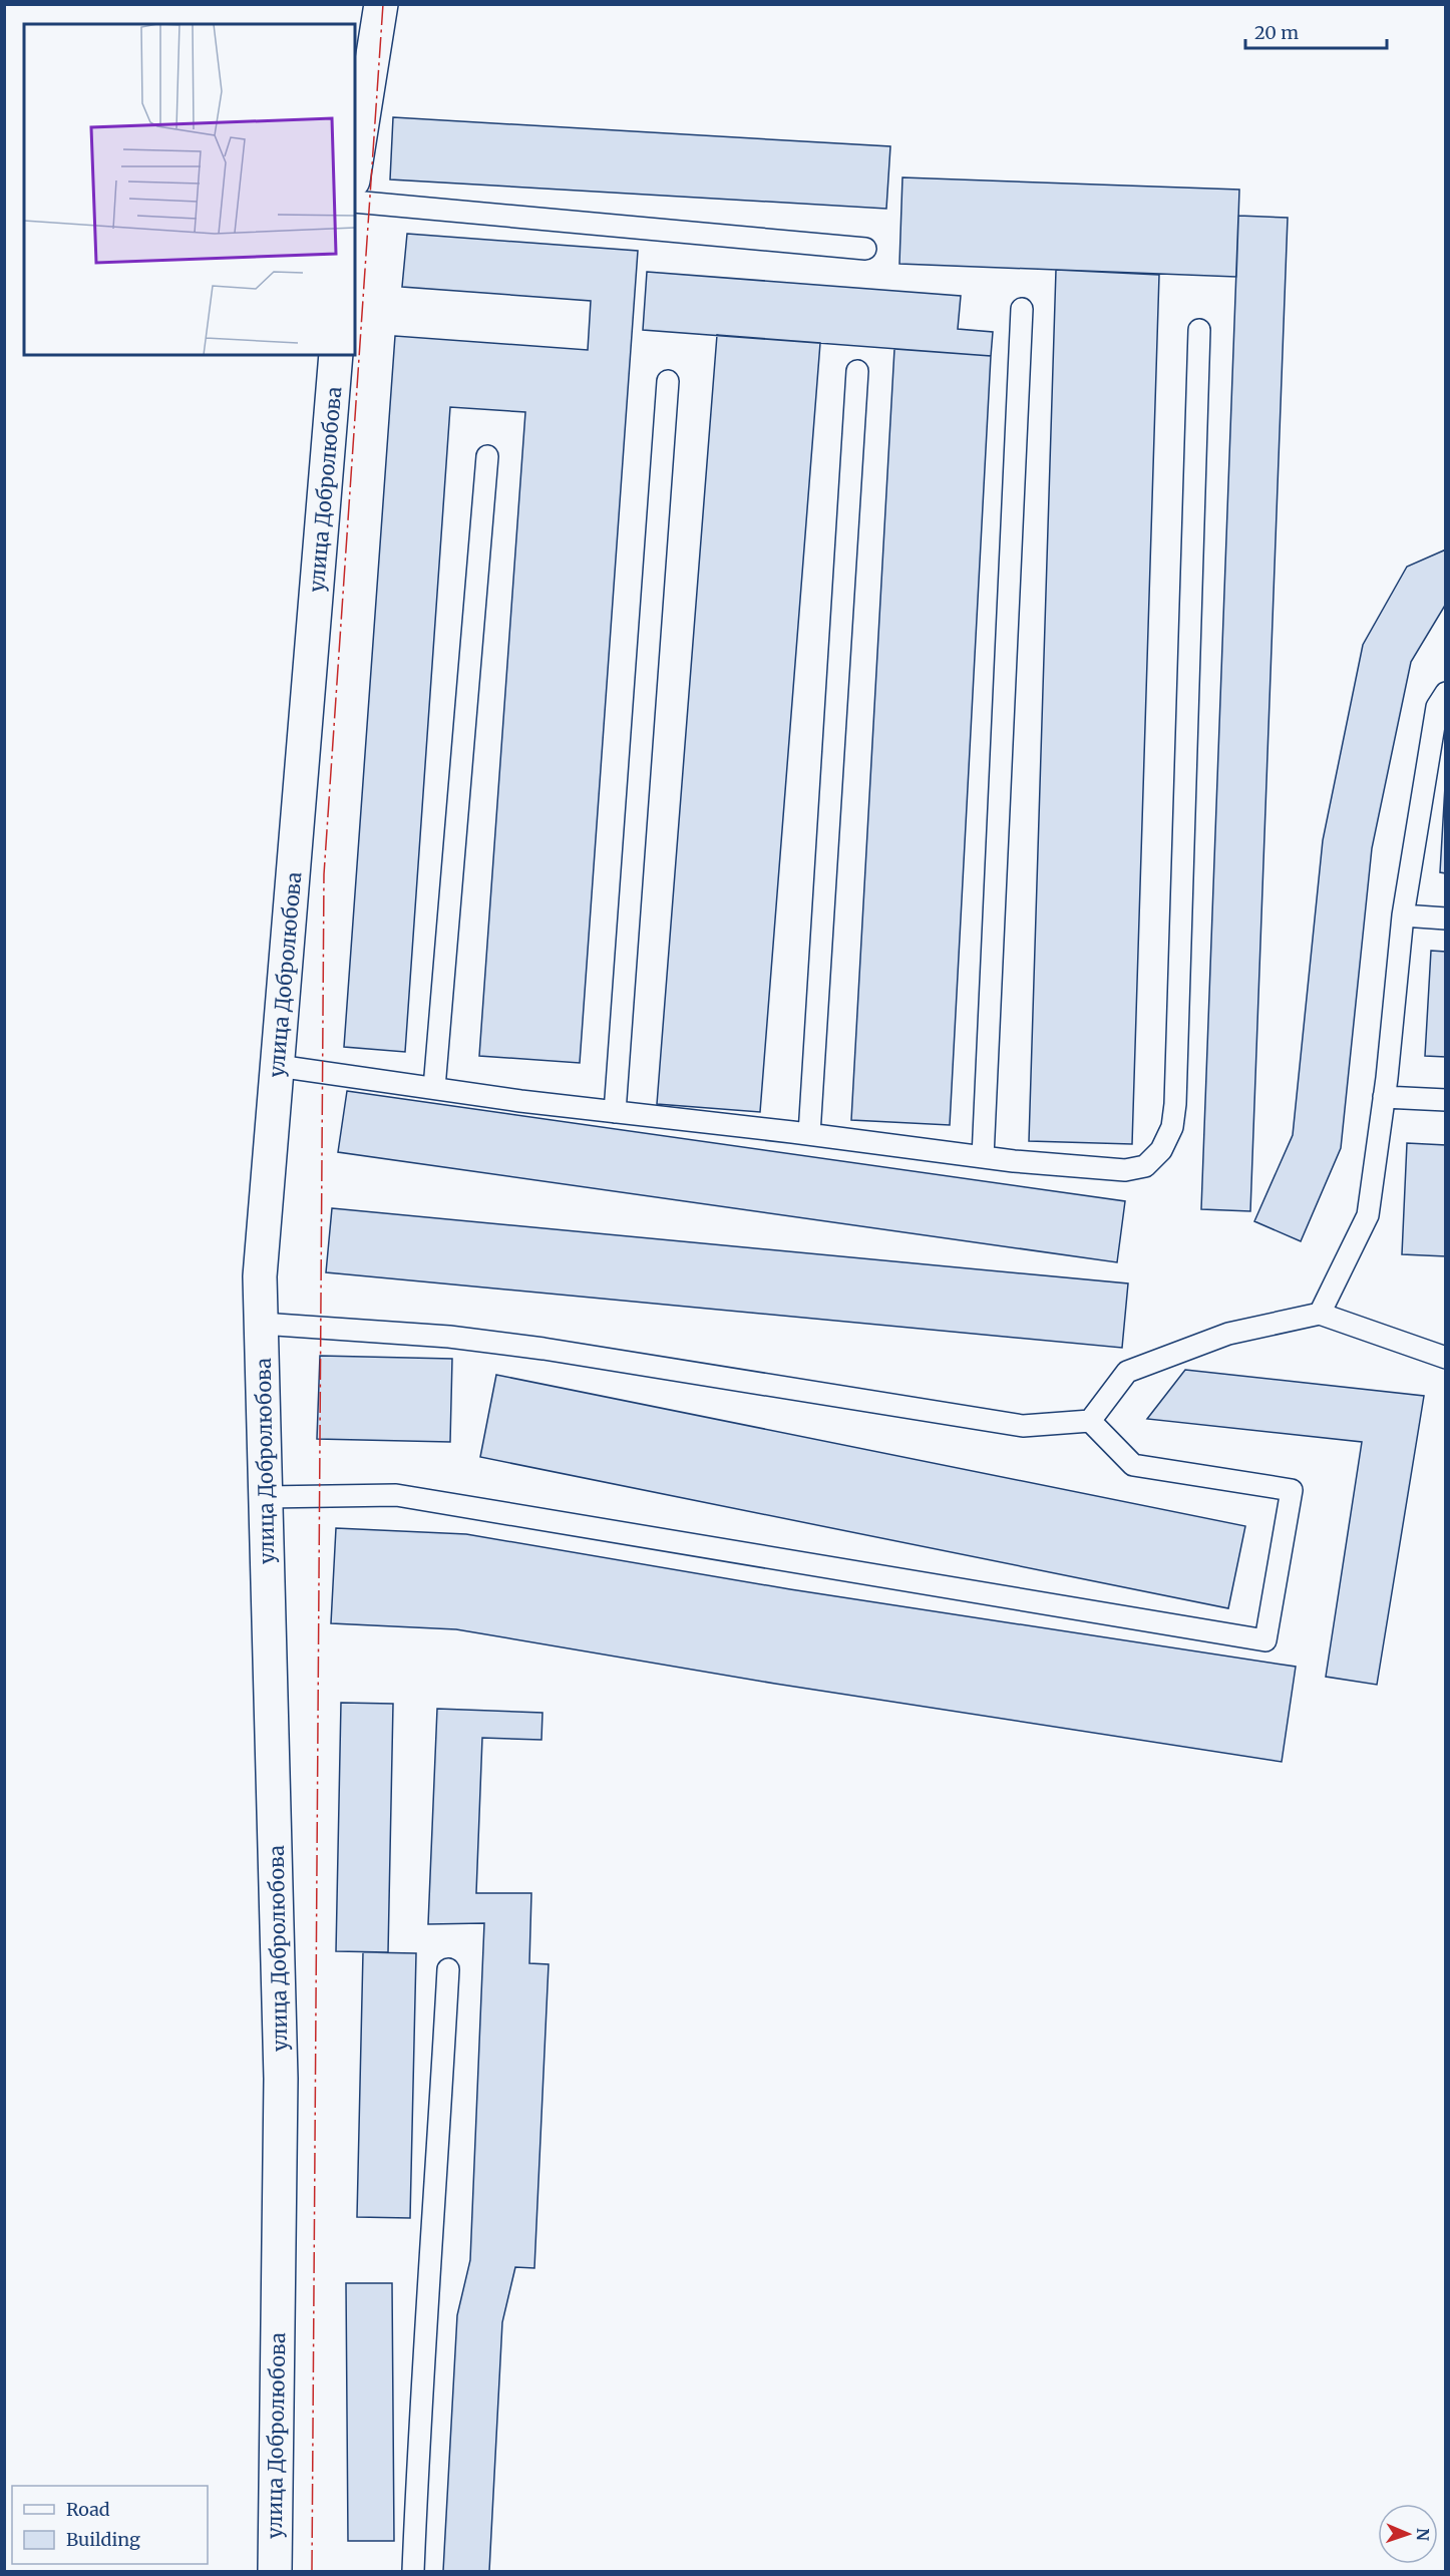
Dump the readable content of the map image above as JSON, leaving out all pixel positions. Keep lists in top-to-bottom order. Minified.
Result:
{"streets":{"street":["улица Добролюбова"]},"legend":["Road","Building"],"scale_bar":"20 m","north":"right"}
